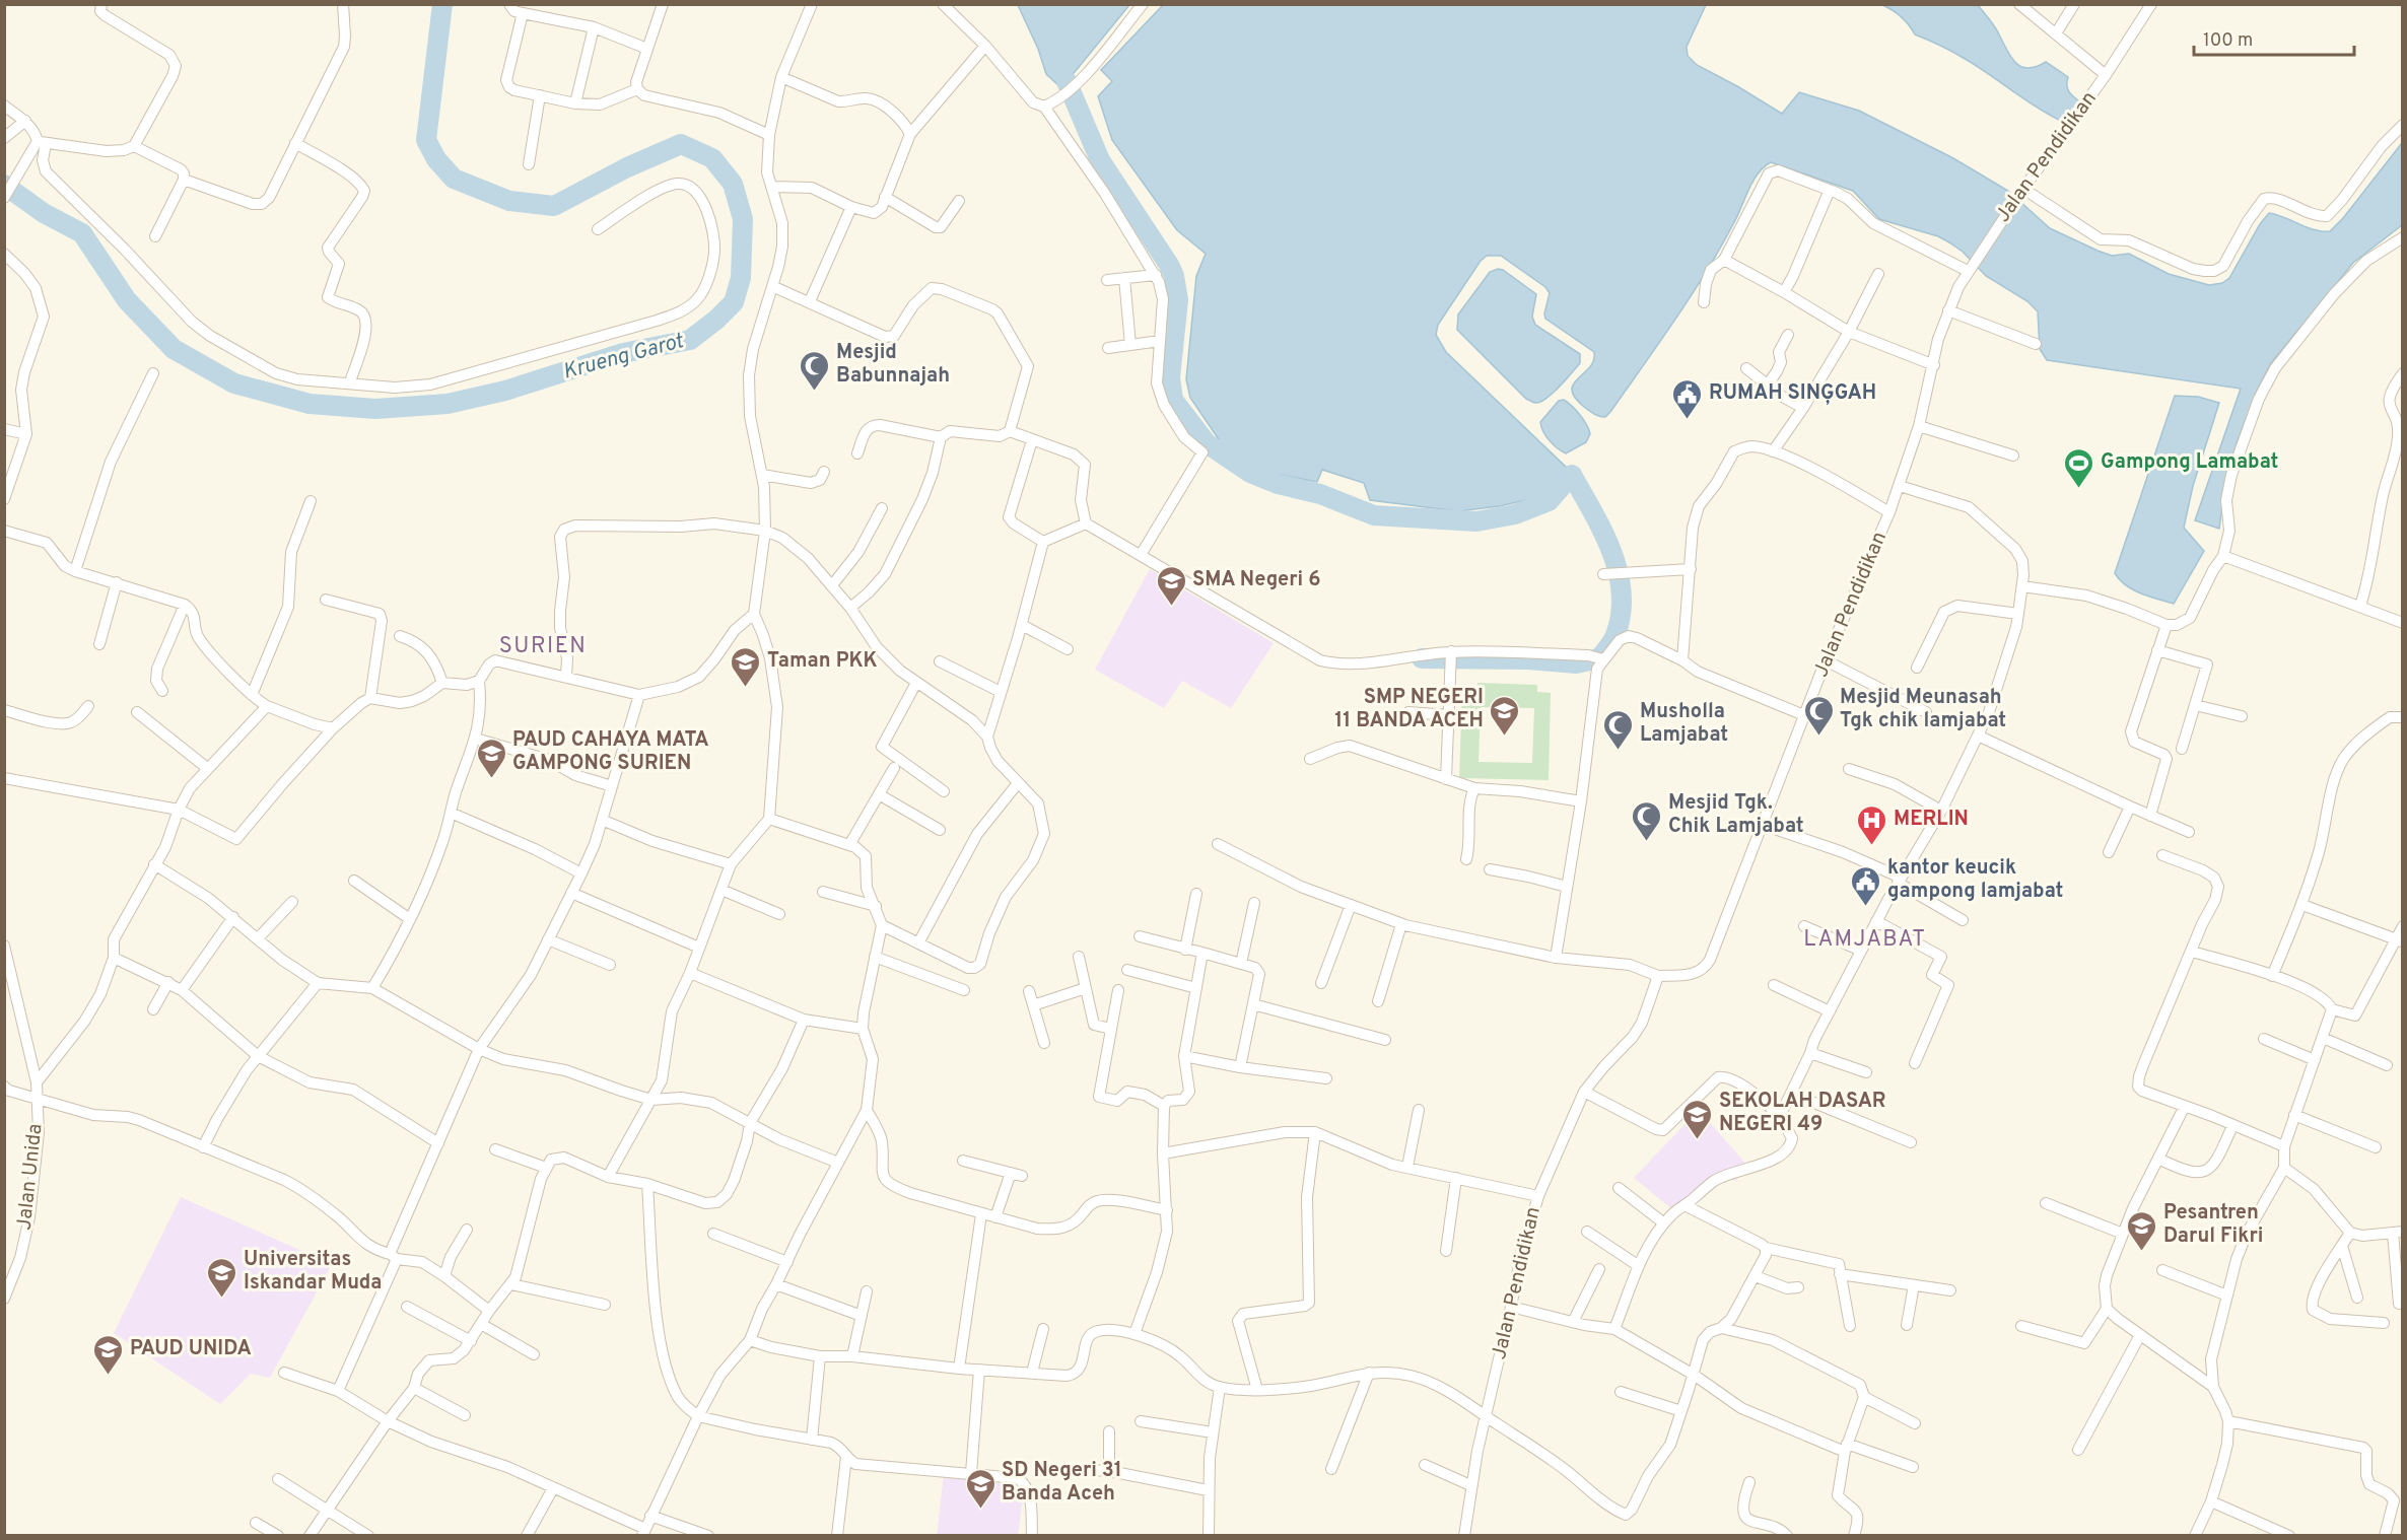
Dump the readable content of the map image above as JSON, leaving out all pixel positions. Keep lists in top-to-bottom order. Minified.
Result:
{"streets":{"street":["Jalan Pendidikan","Jalan Unida"]},"districts":["SURIEN","LAMJABAT"],"water":["Krueng Garot"],"places":{"mosque":["Mesjid Babunnajah","Mesjid Meunasah Tgk chik lamjabat","Musholla Lamjabat","Mesjid Tgk. Chik Lamjabat"],"public building":["RUMAH SINĢGAH","kantor keucik gampong lamjabat"],"sports":["Gampong Lamabat"],"school or university":["SMA Negeri 6","Taman PKK","SMP NEGERI 11 BANDA ACEH","PAUD CAHAYA MATA GAMPONG SURIEN","SEKOLAH DASAR NEGERI 49","Pesantren Darul Fikri","Universitas Iskandar Muda","PAUD UNIDA","SD Negeri 31 Banda Aceh"],"hospital":["MERLIN"]},"scale_bar":"100 m"}
